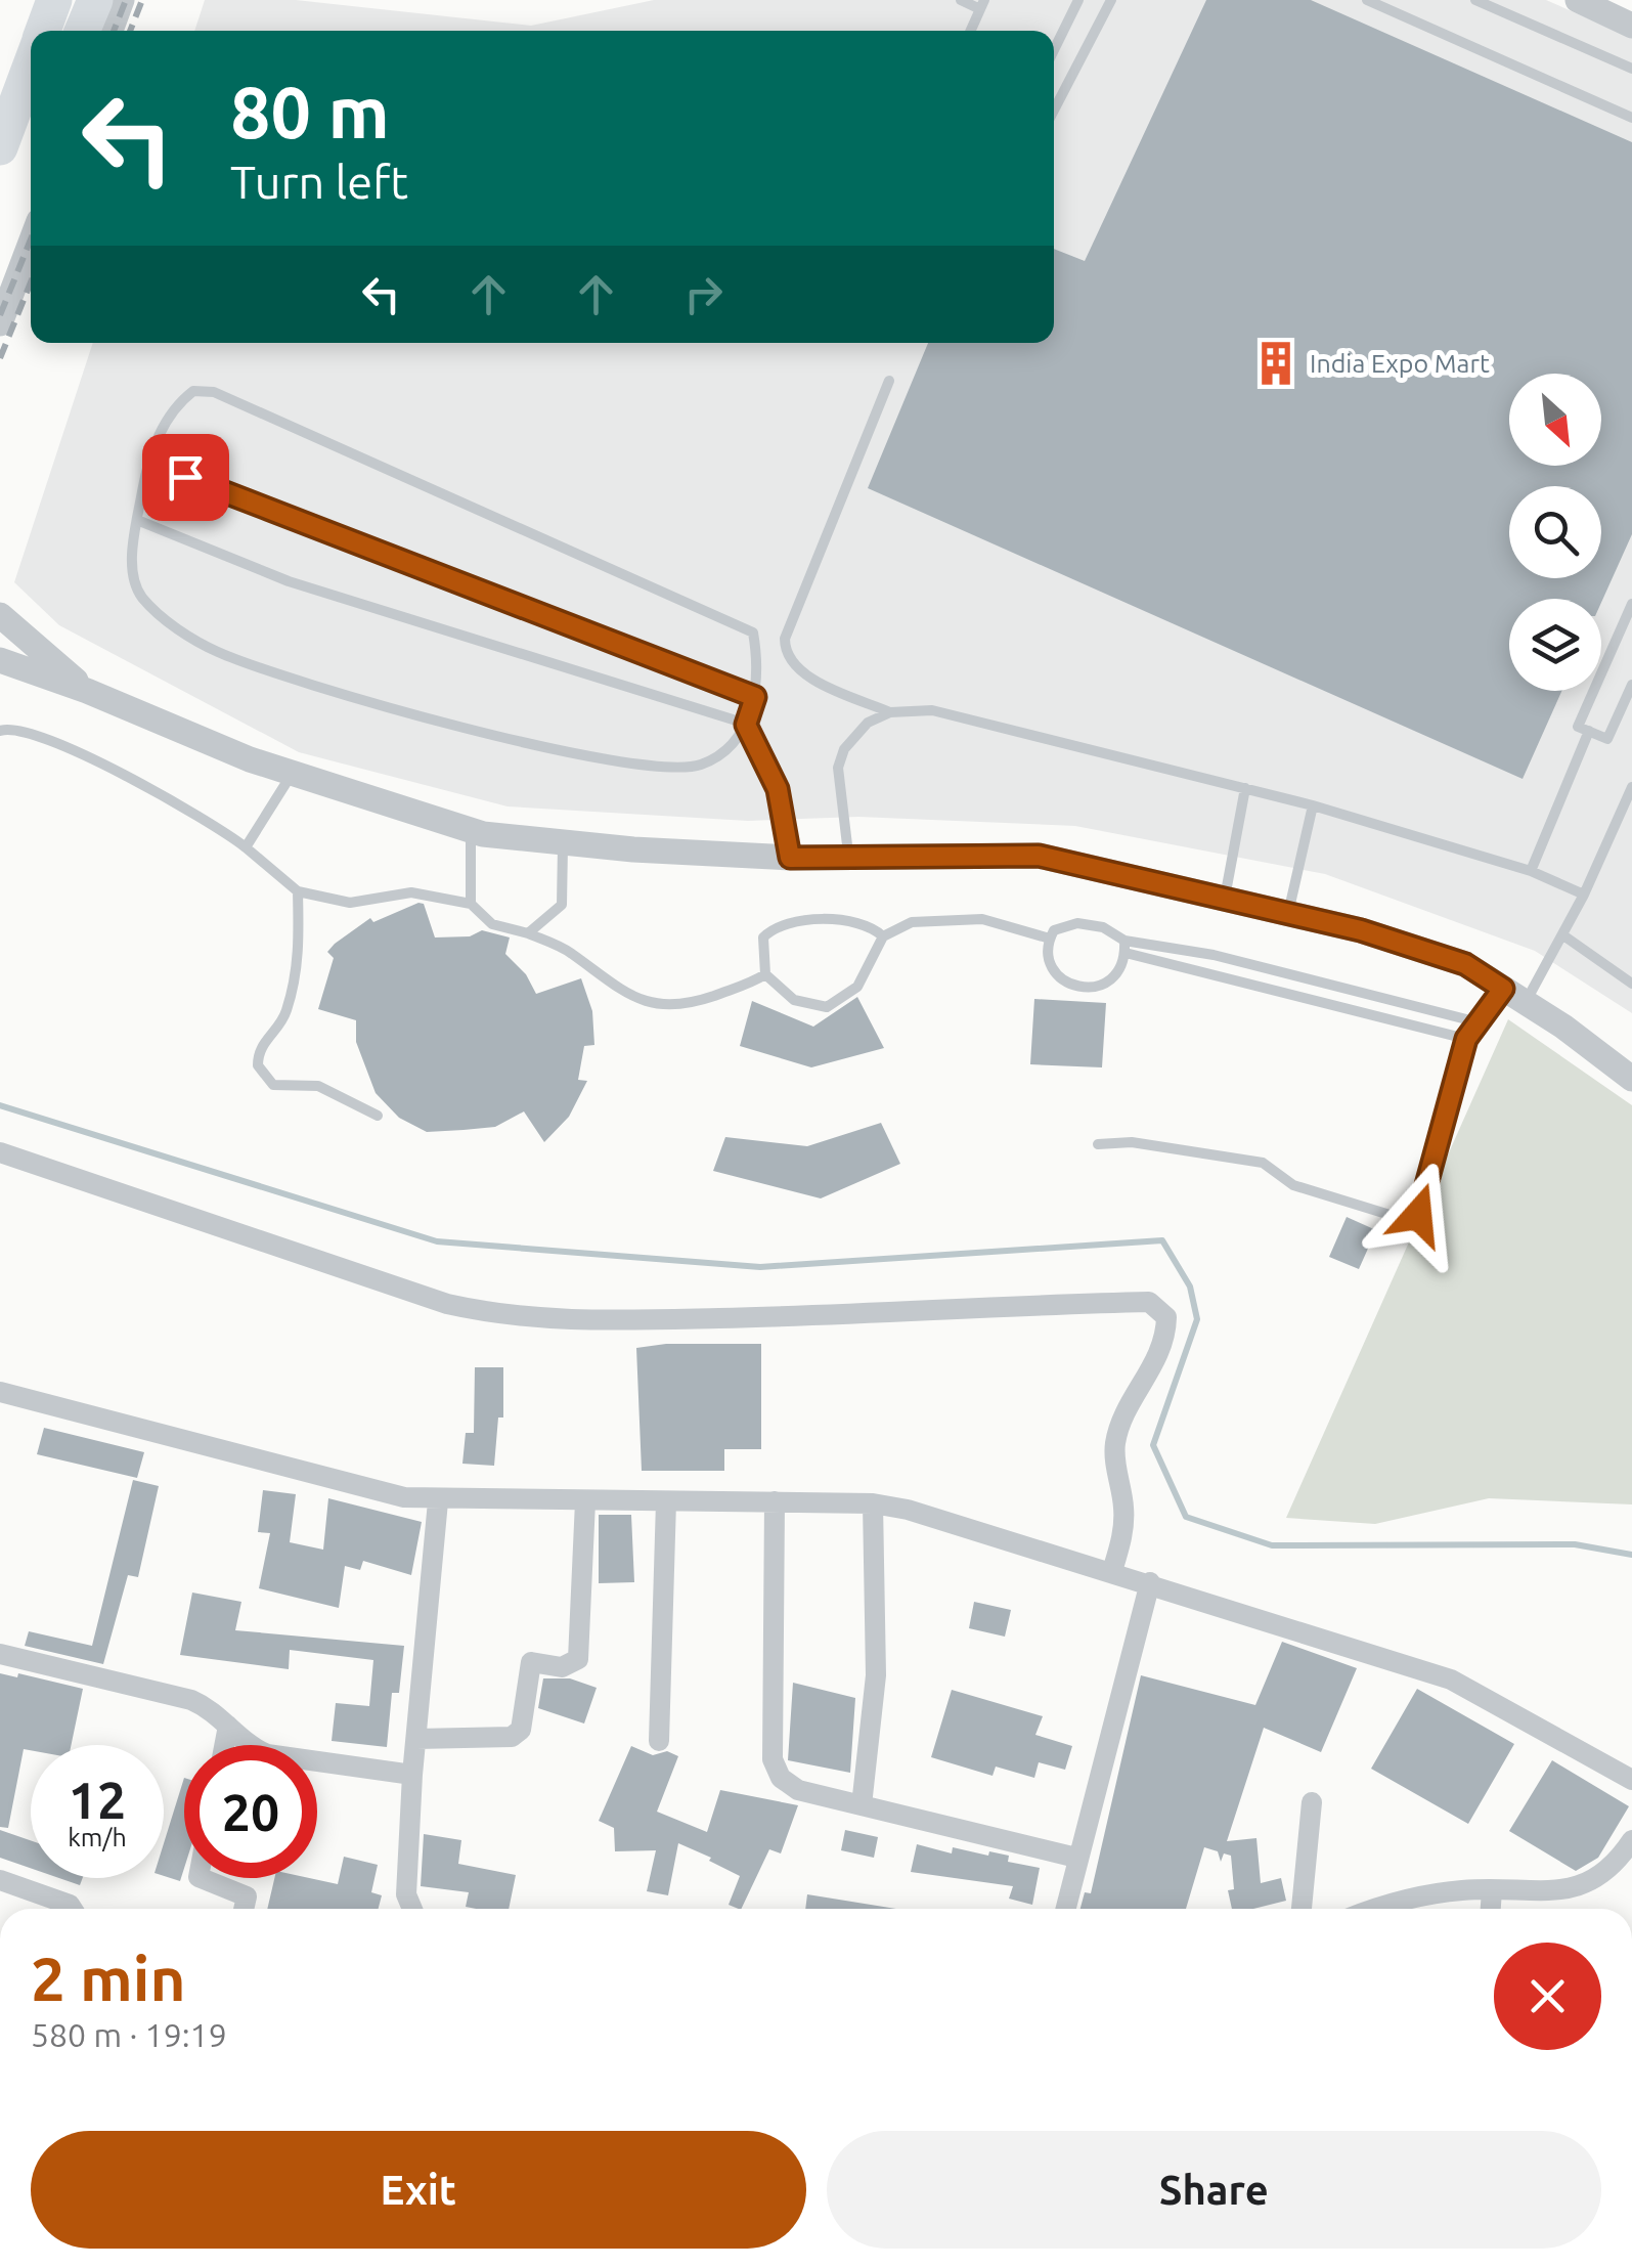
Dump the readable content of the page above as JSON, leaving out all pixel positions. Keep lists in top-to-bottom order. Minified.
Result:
{"places":{"building":["India Expo Mart"]},"north":"bottom right","page":{"turn":["80 m","Turn left"],"speed":"12 km/h","limit":"20","heading":["2 min","580 m · 19:19"],"buttons":["Exit","Share"]}}
